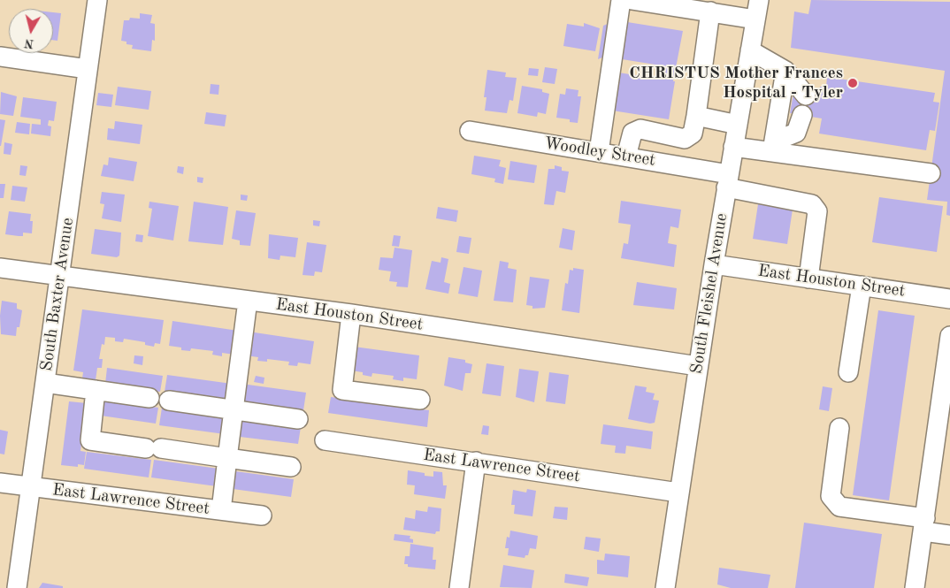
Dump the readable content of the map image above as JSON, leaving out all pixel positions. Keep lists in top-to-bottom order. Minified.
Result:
{"streets":{"street":["Woodley Street","East Houston Street","South Fleishel Avenue","South Baxter Avenue","East Lawrence Street"]},"crossings":[["Woodley Street","East Houston Street"],["Woodley Street","South Fleishel Avenue"],["East Houston Street","South Fleishel Avenue"],["East Houston Street","South Baxter Avenue"],["South Fleishel Avenue","East Lawrence Street"],["South Baxter Avenue","East Lawrence Street"]],"places":["CHRISTUS Mother Frances Hospital - Tyler"],"north":"bottom"}
